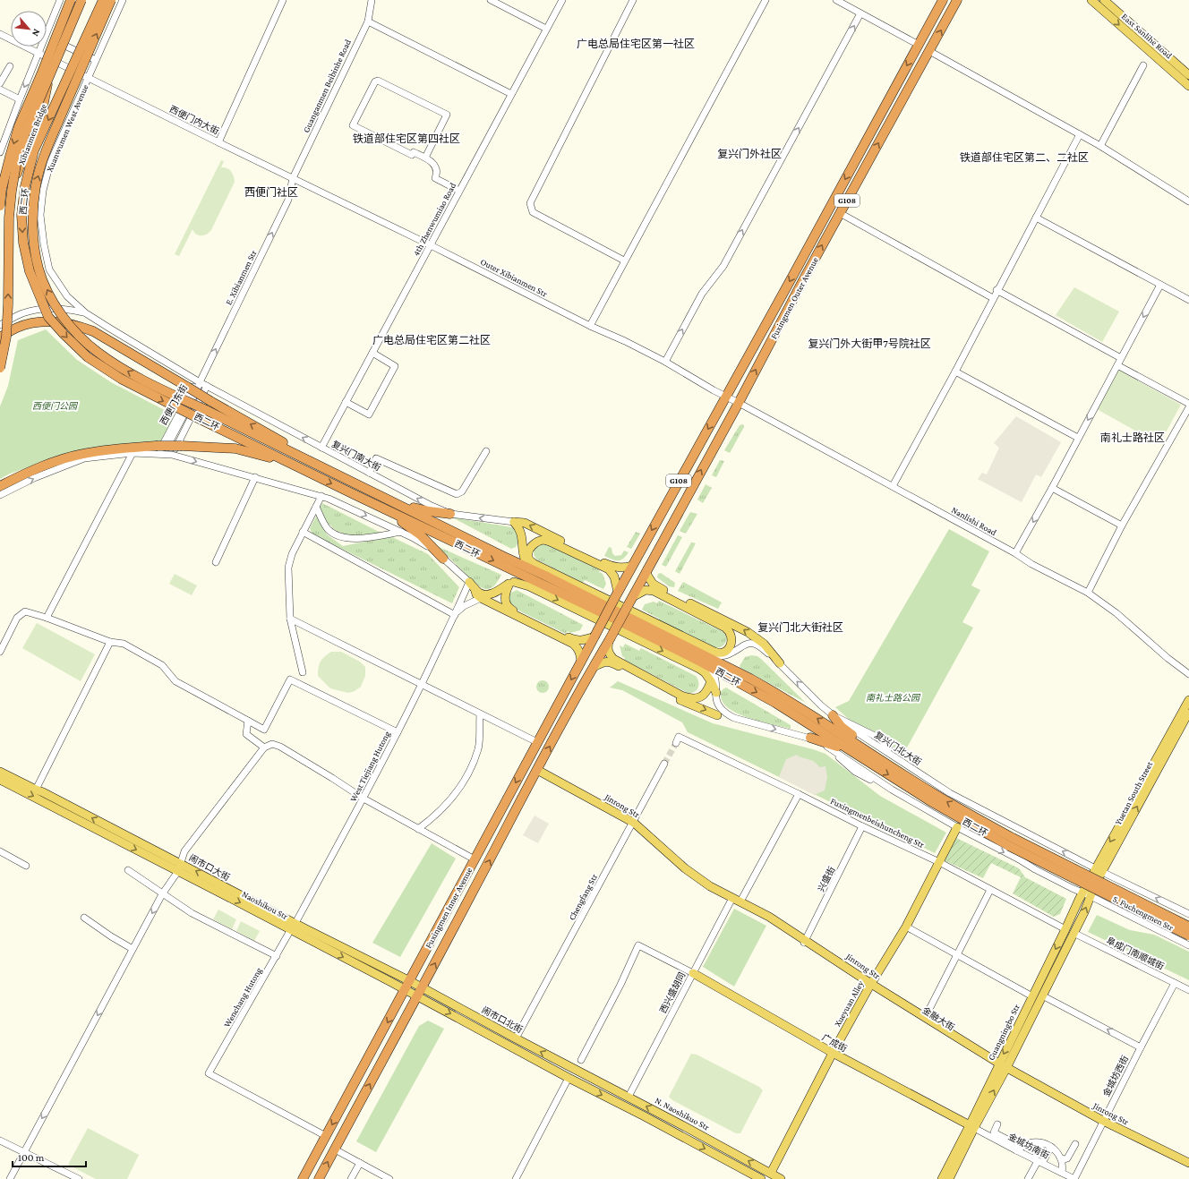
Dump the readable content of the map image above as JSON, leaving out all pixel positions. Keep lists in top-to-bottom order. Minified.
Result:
{"streets":{"highway":["G108","西二环","Fuxingmen Outer Avenue","Fuxingmen Inner Avenue"],"main road":["East Sanlihe Road","Yuetan South Street","Jinrong Str","闹市口大街","Naoshikou Str","Xueyuan Alley","金融大街","闹市口北街","Guangningbo Str","广成街","N. Naoshikuo Str"],"street":["Guanganmen Beibinhe Road","西便门内大街","Xuanwumen West Avenue","4th Zhenwumiao Road","E. Xibianmen Str","Outer Xibianmen Str","西便门东街","复兴门南大街","Nanlishi Road","复兴门北大街","West Tiejiang Hutong","Fuxingmenbeishuncheng Str","兴盛街","Chengfang Str","S. Fuchengmen Str","阜成门南顺城街","西兴盛胡同","Wenchang Hutong","金城坊西街","金城坊南街"]},"crossings":[["Guanganmen Beibinhe Road","西便门内大街"],["Guanganmen Beibinhe Road","E. Xibianmen Str"],["Guanganmen Beibinhe Road","Outer Xibianmen Str"],["西便门内大街","Xuanwumen West Avenue"],["西便门内大街","E. Xibianmen Str"],["西便门内大街","Outer Xibianmen Str"],["Xuanwumen West Avenue","E. Xibianmen Str"],["Xuanwumen West Avenue","西便门东街"],["Xuanwumen West Avenue","复兴门南大街"],["4th Zhenwumiao Road","Outer Xibianmen Str"],["4th Zhenwumiao Road","复兴门南大街"],["E. Xibianmen Str","Outer Xibianmen Str"],["E. Xibianmen Str","西便门东街"],["E. Xibianmen Str","复兴门南大街"],["Outer Xibianmen Str","Fuxingmen Outer Avenue"],["Outer Xibianmen Str","Nanlishi Road"],["Fuxingmen Outer Avenue","Nanlishi Road"],["Fuxingmen Outer Avenue","Fuxingmen Inner Avenue"],["西便门东街","复兴门南大街"],["复兴门北大街","Yuetan South Street"],["复兴门北大街","S. Fuchengmen Str"],["West Tiejiang Hutong","闹市口大街"],["West Tiejiang Hutong","Naoshikou Str"],["West Tiejiang Hutong","Wenchang Hutong"],["Yuetan South Street","S. Fuchengmen Str"],["Yuetan South Street","Guangningbo Str"],["Jinrong Str","兴盛街"],["Jinrong Str","西兴盛胡同"],["Jinrong Str","Xueyuan Alley"],["Jinrong Str","金融大街"],["Jinrong Str","Guangningbo Str"],["Jinrong Str","金城坊西街"],["Fuxingmenbeishuncheng Str","兴盛街"],["Fuxingmenbeishuncheng Str","阜成门南顺城街"],["Fuxingmenbeishuncheng Str","Xueyuan Alley"],["Fuxingmenbeishuncheng Str","Guangningbo Str"],["闹市口大街","Naoshikou Str"],["闹市口大街","Fuxingmen Inner Avenue"],["闹市口大街","Wenchang Hutong"],["闹市口大街","闹市口北街"],["Chengfang Str","闹市口北街"],["Naoshikou Str","Fuxingmen Inner Avenue"],["Naoshikou Str","Wenchang Hutong"],["Fuxingmen Inner Avenue","Wenchang Hutong"],["Fuxingmen Inner Avenue","闹市口北街"],["S. Fuchengmen Str","Guangningbo Str"],["阜成门南顺城街","Guangningbo Str"],["阜成门南顺城街","金城坊西街"],["西兴盛胡同","广成街"],["西兴盛胡同","N. Naoshikuo Str"],["Xueyuan Alley","金融大街"],["Xueyuan Alley","广成街"],["Xueyuan Alley","N. Naoshikuo Str"],["金融大街","Guangningbo Str"],["闹市口北街","N. Naoshikuo Str"],["Guangningbo Str","广成街"],["Guangningbo Str","金城坊南街"],["广成街","金城坊南街"],["金城坊西街","金城坊南街"]],"one_way":["E. Xibianmen Str","Naoshikou Str"],"districts":["广电总局住宅区第一社区","铁道部住宅区第四社区","复兴门外社区","铁道部住宅区第二、二社区","西便门社区","广电总局住宅区第二社区","复兴门外大街甲7号院社区","南礼士路社区","复兴门北大街社区"],"parks":["西便门公园","南礼士路公园"],"scale_bar":"100 m","north":"bottom right"}
